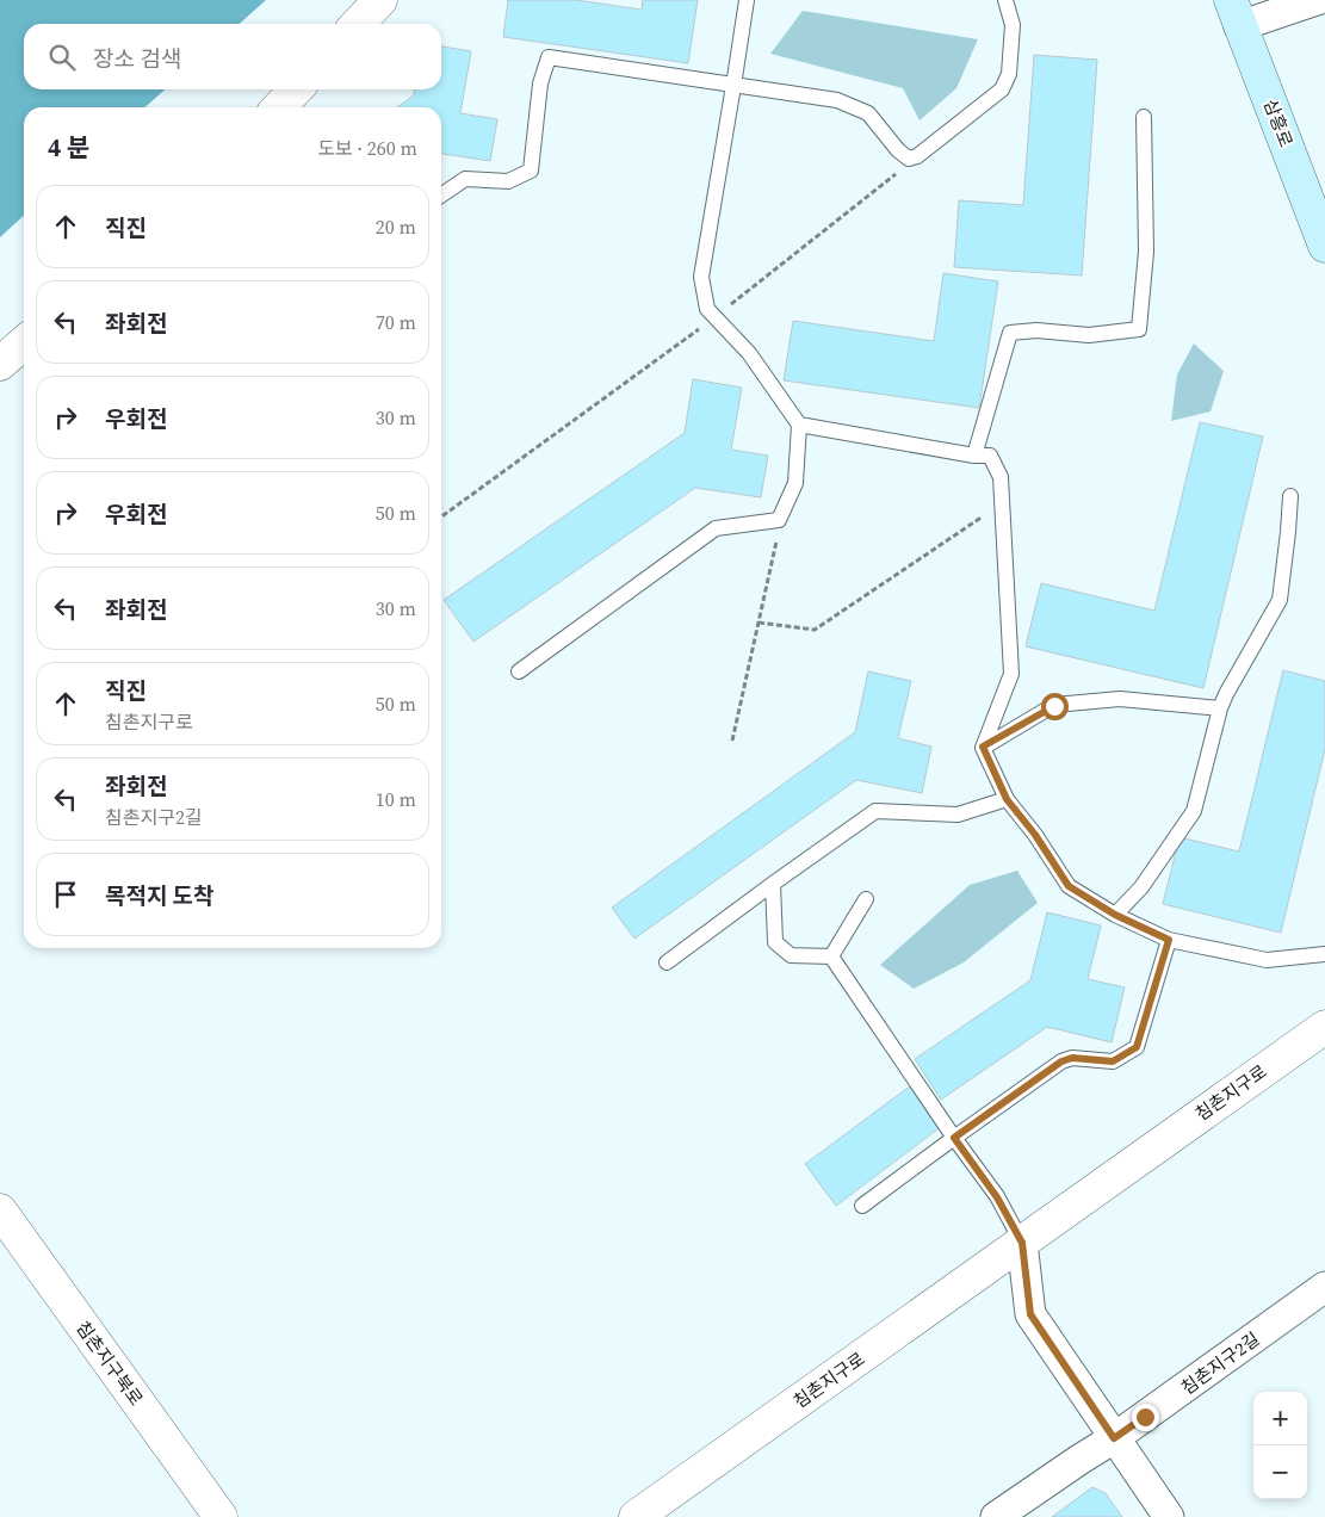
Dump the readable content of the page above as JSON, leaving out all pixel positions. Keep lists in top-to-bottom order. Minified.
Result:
{"streets":{"main road":["삼흥로"],"street":["침촌지구로","침촌지구북로","침촌지구2길"]},"page":{"search":"장소 검색","heading":["4 분","도보 · 260 m"],"list":[["직진","20 m"],["좌회전","70 m"],["우회전","30 m"],["우회전","50 m"],["좌회전","30 m"],["직진","침촌지구로","50 m"],["좌회전","침촌지구2길","10 m"],"목적지 도착"],"map_buttons":["+","−"]}}
